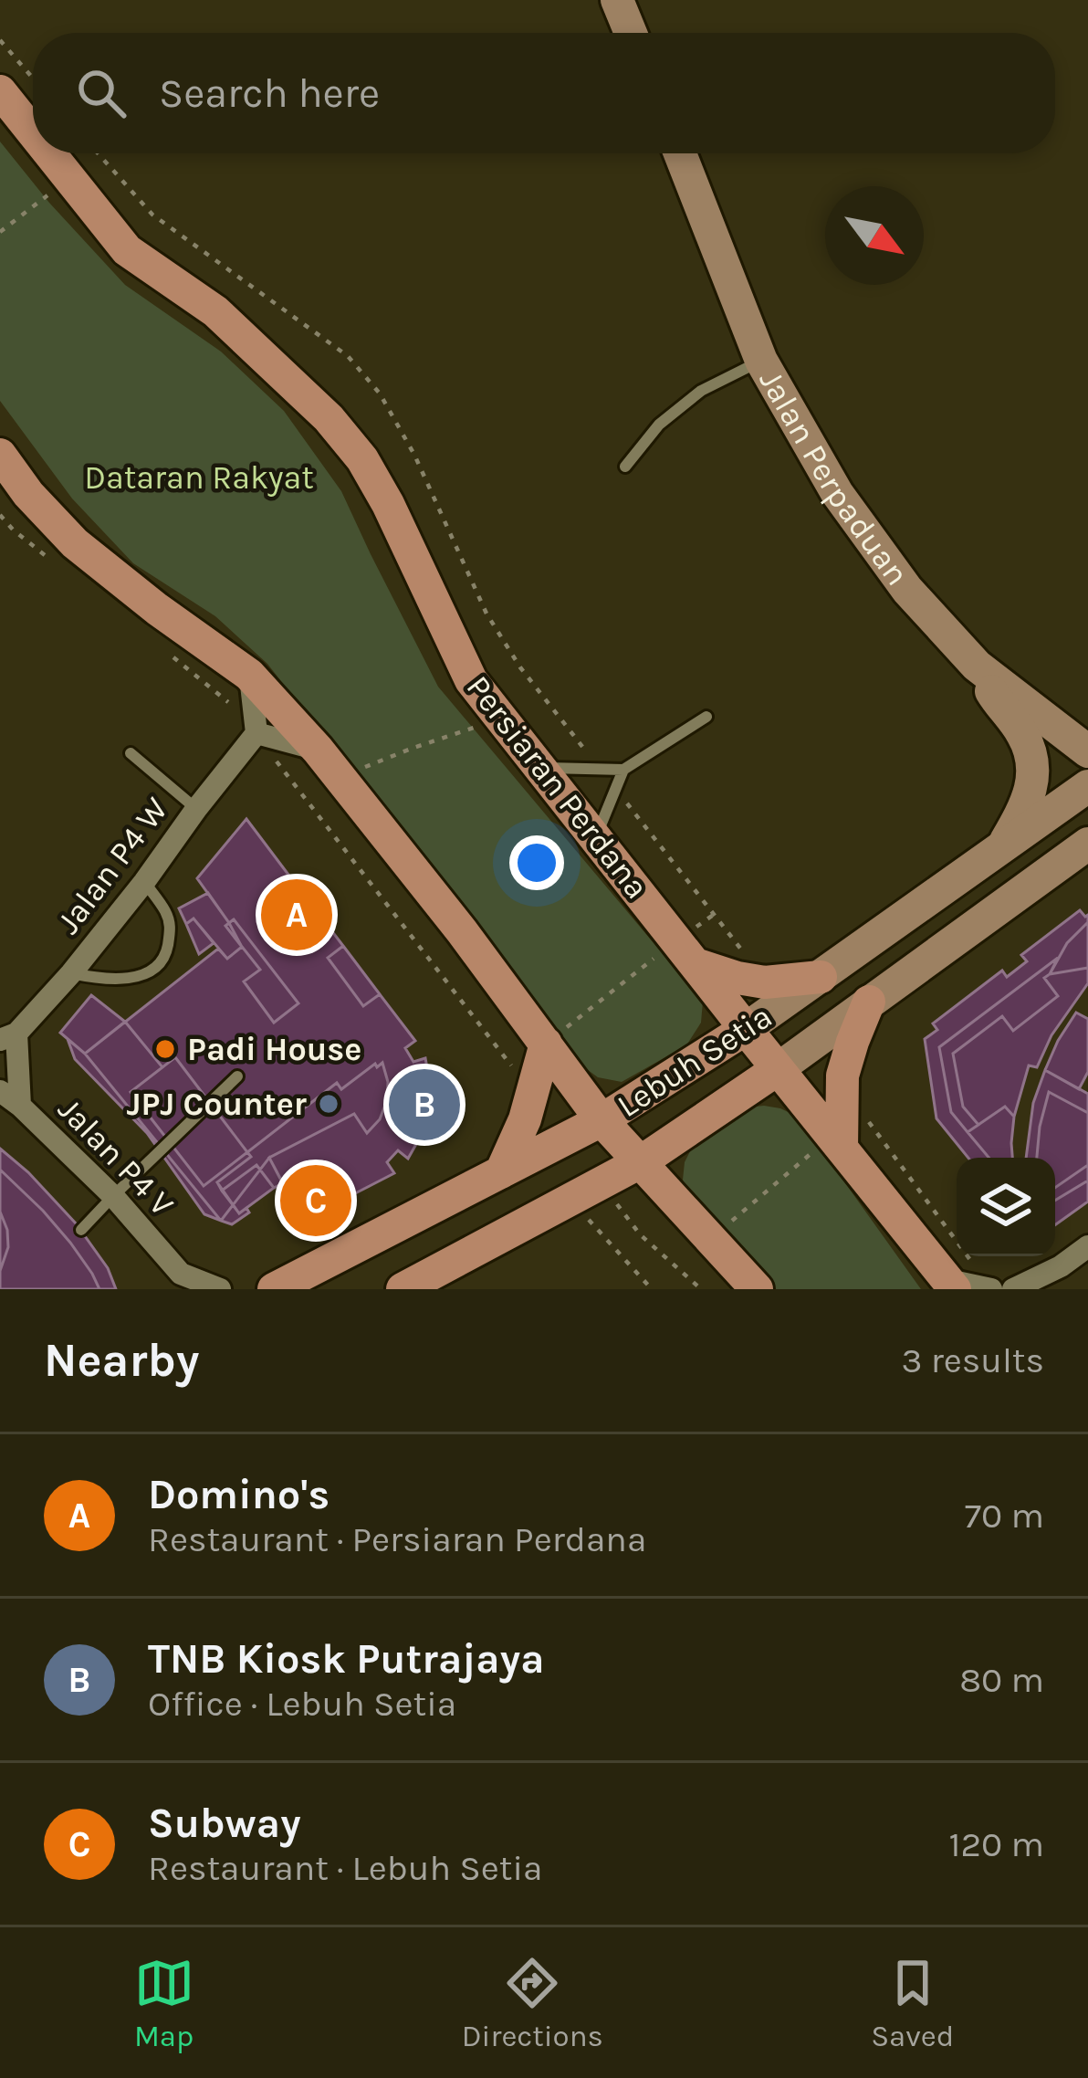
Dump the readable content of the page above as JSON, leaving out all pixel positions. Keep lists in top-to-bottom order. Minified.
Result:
{"streets":{"main road":["Persiaran Perdana","Lebuh Setia"],"street":["Jalan Perpaduan","Jalan P4 W","Jalan P4 V"]},"crossings":[["Persiaran Perdana","Lebuh Setia"],["Jalan P4 W","Jalan P4 V"]],"parks":["Dataran Rakyat"],"places":["Padi House","JPJ Counter"],"north":"bottom right","page":{"search":"Search here","pins":["A","B","C"],"heading":["Nearby","3 results"],"list":[{"mark":"A","name":"Domino's","note":"Restaurant · Persiaran Perdana","value":"70 m"},{"mark":"B","name":"TNB Kiosk Putrajaya","note":"Office · Lebuh Setia","value":"80 m"},{"mark":"C","name":"Subway","note":"Restaurant · Lebuh Setia","value":"120 m"}],"nav":["Map","Directions","Saved"]}}
